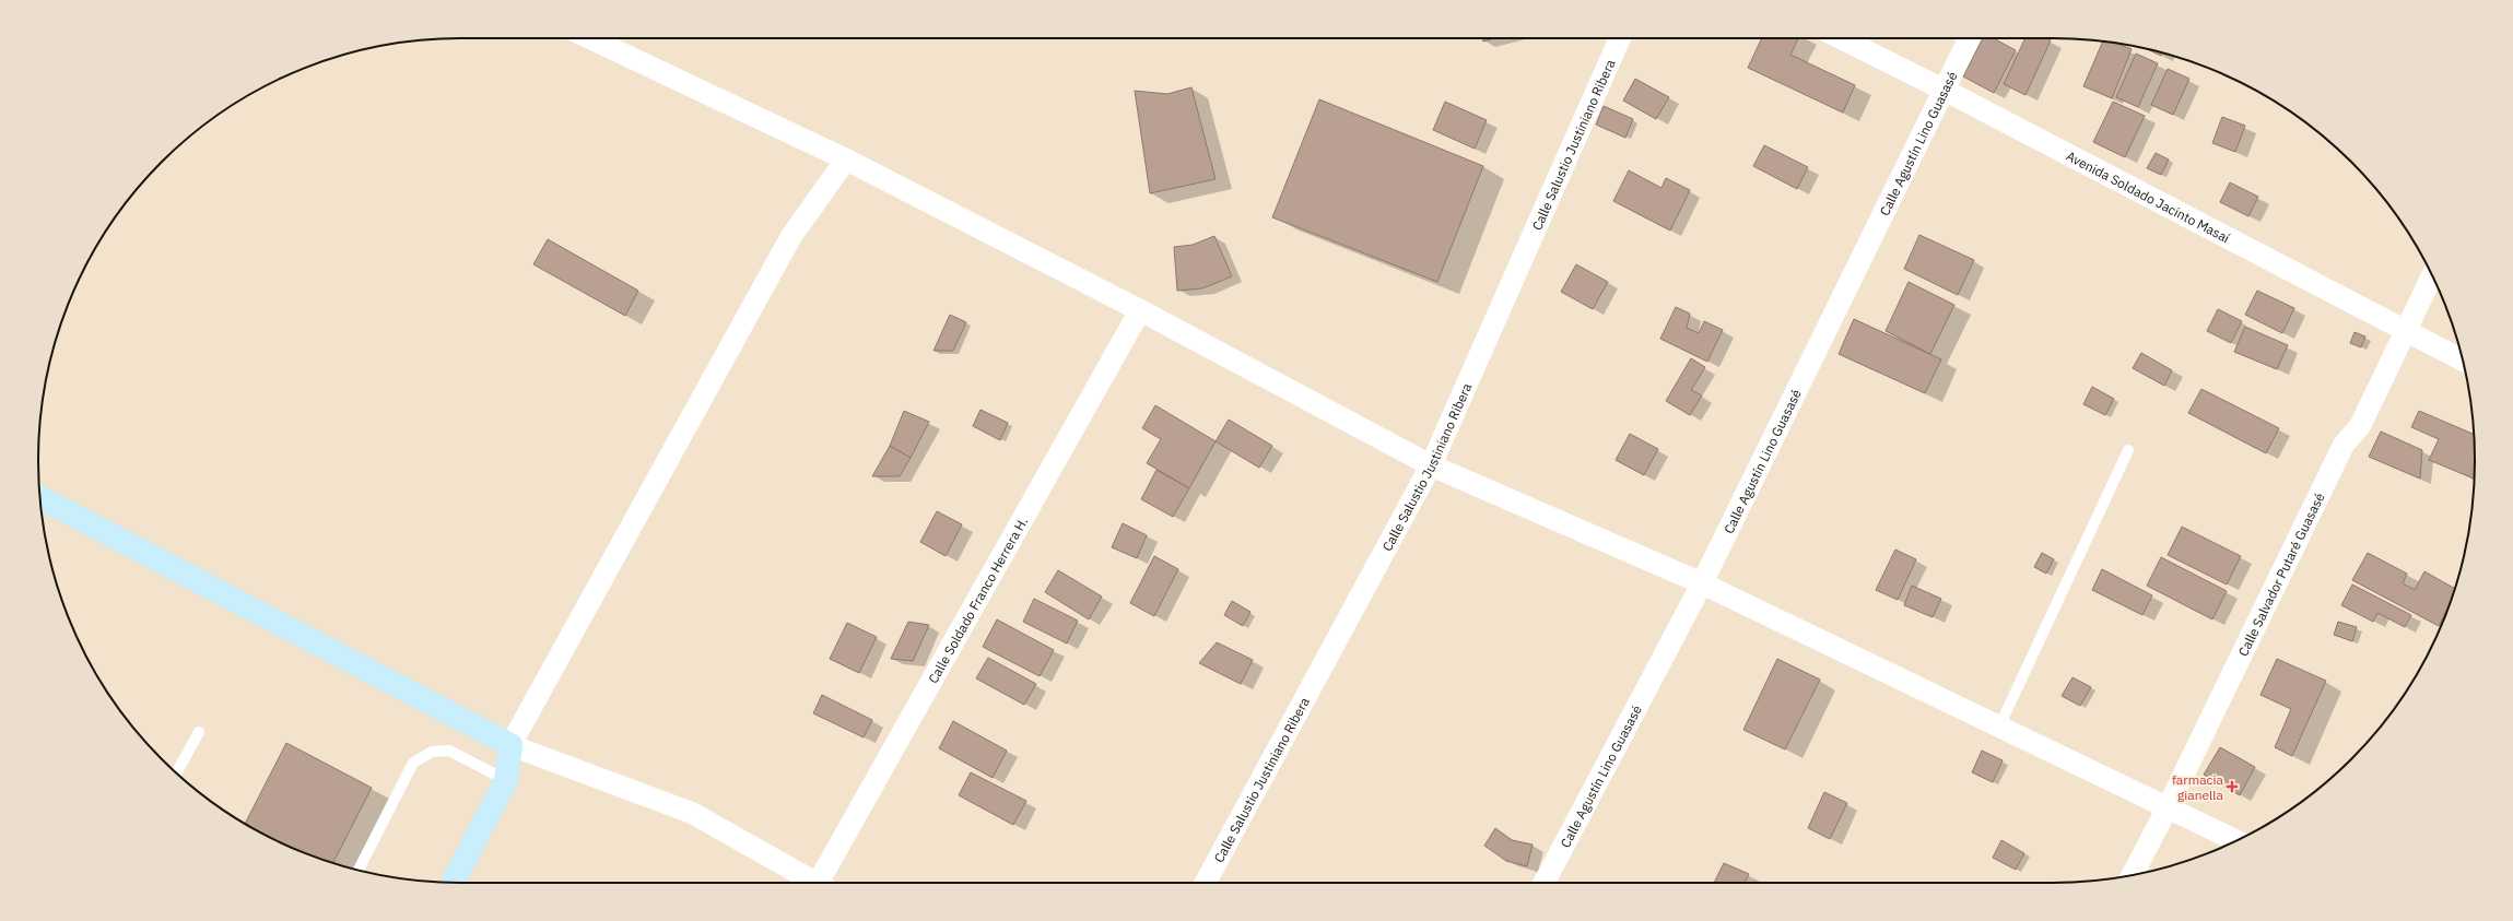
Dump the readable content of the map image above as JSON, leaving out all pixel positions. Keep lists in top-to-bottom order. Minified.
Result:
{"streets":{"street":["Calle Salustio Justiniano Ribera","Calle Agustín Lino Guasasé","Avenida Soldado Jacinto Masaí","Calle Salvador Putaré Guasasé","Calle Soldado Franco Herrera H."]},"crossings":[["Calle Agustín Lino Guasasé","Avenida Soldado Jacinto Masaí"],["Avenida Soldado Jacinto Masaí","Calle Salvador Putaré Guasasé"]],"places":{"health":["farmacia gianella"]}}
